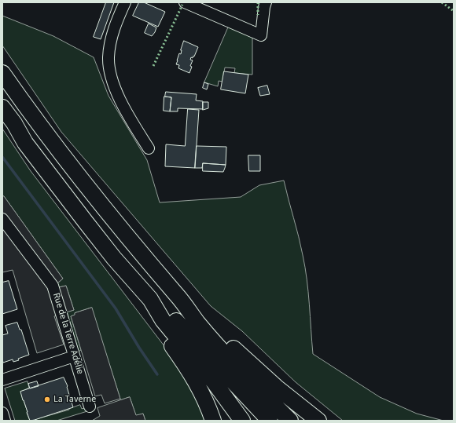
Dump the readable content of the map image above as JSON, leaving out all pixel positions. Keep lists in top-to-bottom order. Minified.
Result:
{"streets":{"street":["Rue de la Terre Adélie"]},"places":["La Taverne"]}
